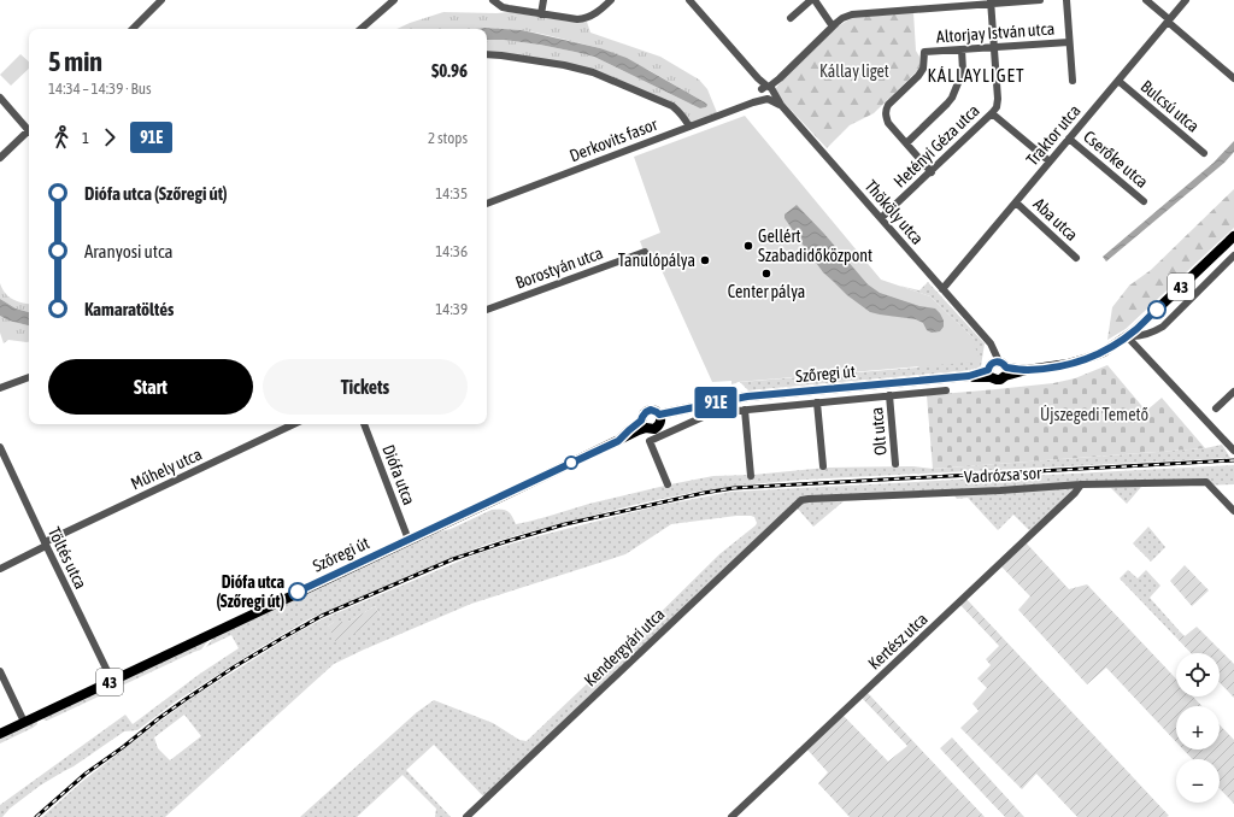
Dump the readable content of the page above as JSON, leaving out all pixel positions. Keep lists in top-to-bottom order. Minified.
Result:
{"streets":{"main road":["43","Szőregi út"],"street":["Altorjay István utca","Bulcsú utca","Traktor utca","Derkovits fasor","Hetényi Géza utca","Cserőke utca","Thököly utca","Aba utca","Borostyán utca","Olt utca","Műhely utca","Diófa utca","Vadrózsa sor","Töltés utca","Kertész utca","Kendergyári utca"]},"crossings":[["Altorjay István utca","Hetényi Géza utca"],["Bulcsú utca","Traktor utca"],["Traktor utca","Cserőke utca"],["Traktor utca","Thököly utca"],["Traktor utca","Aba utca"],["Derkovits fasor","Thököly utca"],["Hetényi Géza utca","Thököly utca"],["Thököly utca","Szőregi út"],["43","Szőregi út"],["Szőregi út","Olt utca"],["Szőregi út","Diófa utca"],["Szőregi út","Töltés utca"],["Műhely utca","Töltés utca"],["Vadrózsa sor","Kertész utca"],["Vadrózsa sor","Kendergyári utca"]],"districts":["KÁLLAYLIGET"],"parks":["Kállay liget","Újszegedi Temető"],"places":["Gellért Szabadidőközpont","Tanulópálya","Center pálya","Diófa utca (Szőregi út)"],"lines":["bus line 91E"],"page":{"on_map":"91E","heading":["5 min","14:34 – 14:39 · Bus","$0.96"],"legs":["1","91E","2 stops"],"list":[{"name":"Diófa utca (Szőregi út)","value":"14:35"},{"name":"Aranyosi utca","value":"14:36"},{"name":"Kamaratöltés","value":"14:39"}],"buttons":["Start","Tickets"],"map_buttons":["+","−"]}}
